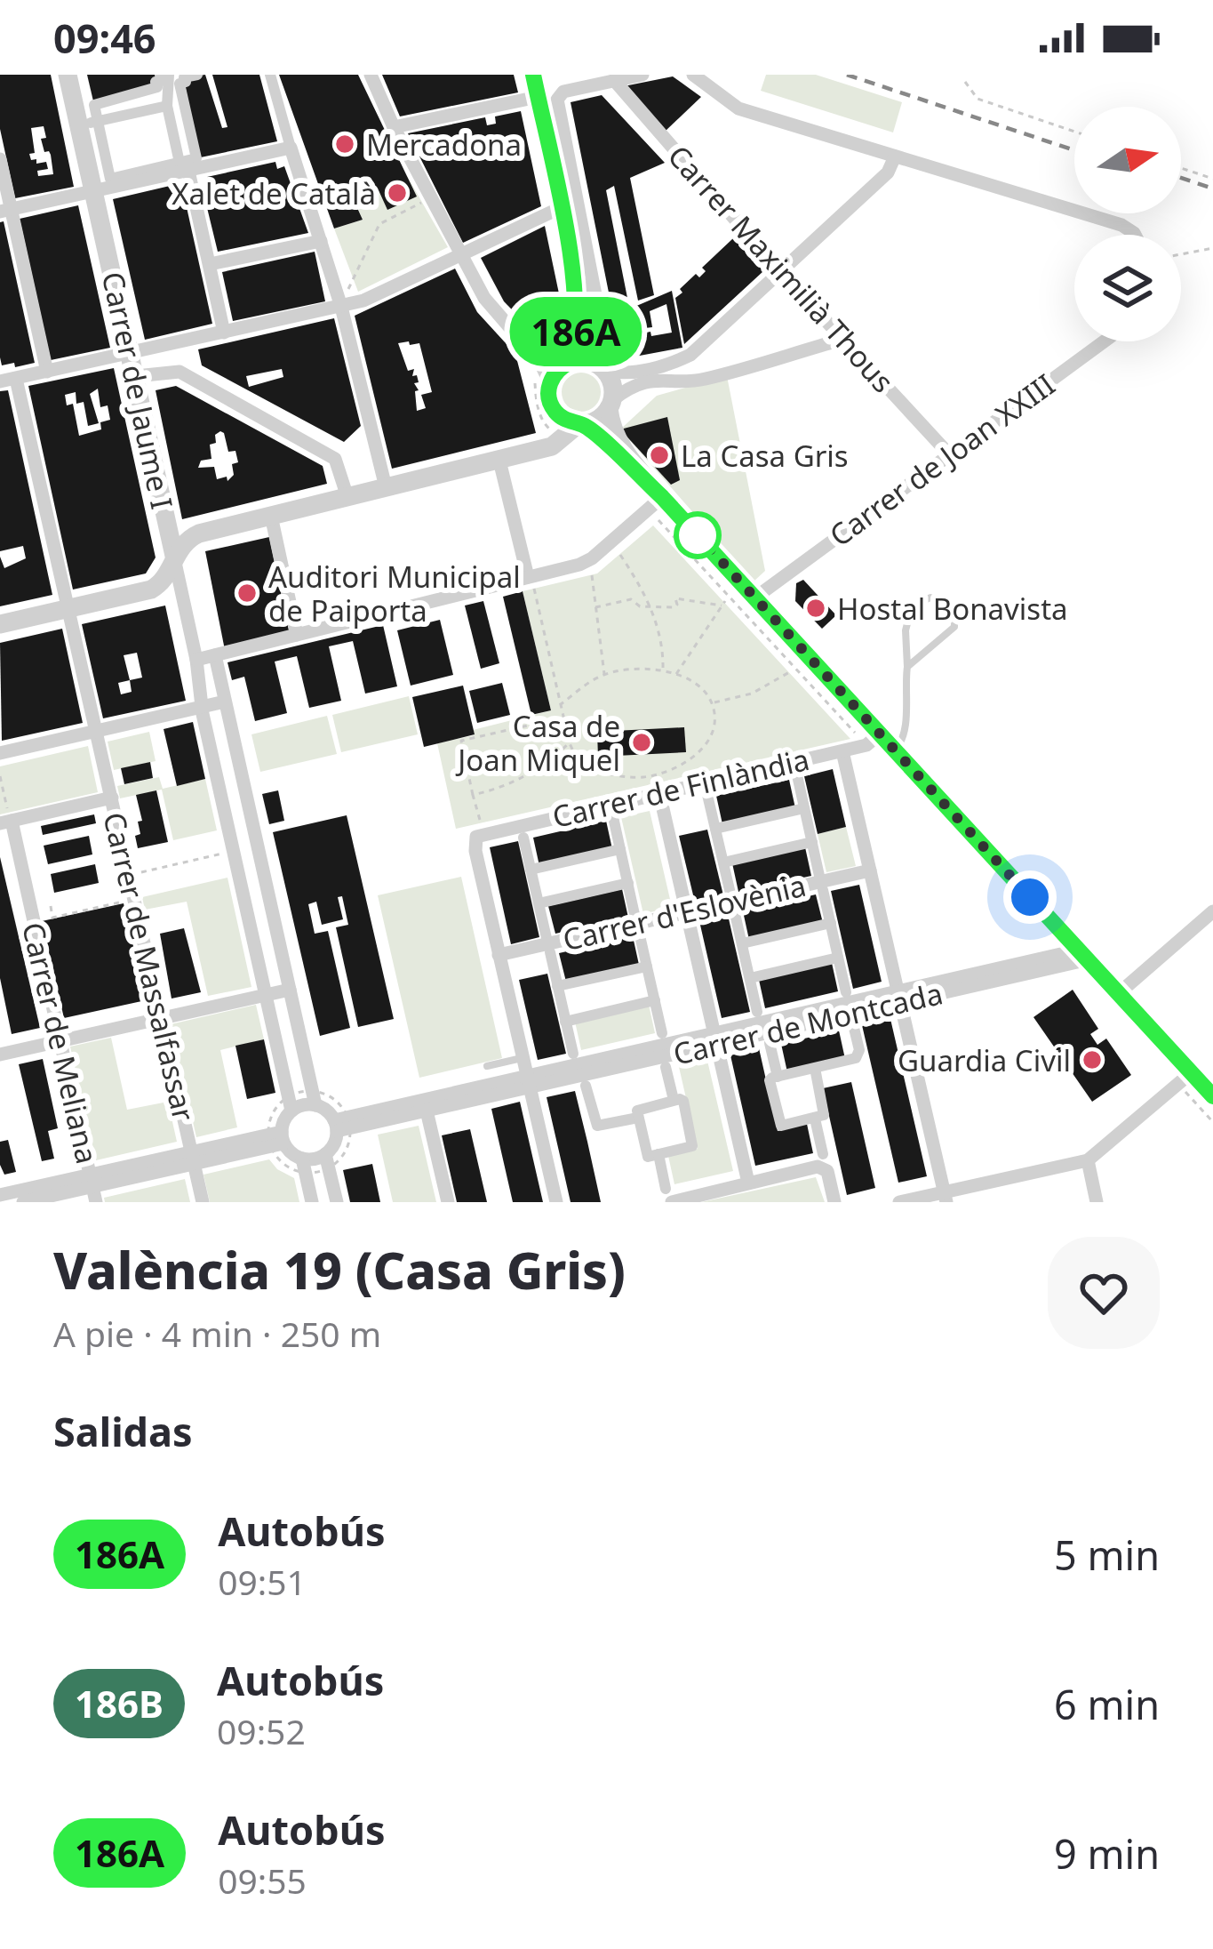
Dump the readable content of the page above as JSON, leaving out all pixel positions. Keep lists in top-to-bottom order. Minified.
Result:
{"streets":{"street":["Carrer Maximilià Thous","Carrer de Jaume I","Carrer de Joan XXIII","Carrer de Finlàndia","Carrer d'Eslovènia","Carrer de Massalfassar","Carrer de Montcada","Carrer de Meliana"]},"crossings":[["Carrer Maximilià Thous","Carrer de Joan XXIII"]],"places":["Mercadona","Xalet de Català","La Casa Gris","Auditori Municipal de Paiporta","Hostal Bonavista","Casa de Joan Miquel","Guardia Civil"],"lines":["bus line 186A"],"north":"right","page":{"status":"09:46","on_map":"186A","heading":[["València 19 (Casa Gris)","A pie · 4 min · 250 m"],"Salidas"],"list":[{"mark":"186A","name":"Autobús","note":"09:51","value":"5 min"},{"mark":"186B","name":"Autobús","note":"09:52","value":"6 min"},{"mark":"186A","name":"Autobús","note":"09:55","value":"9 min"}]}}
